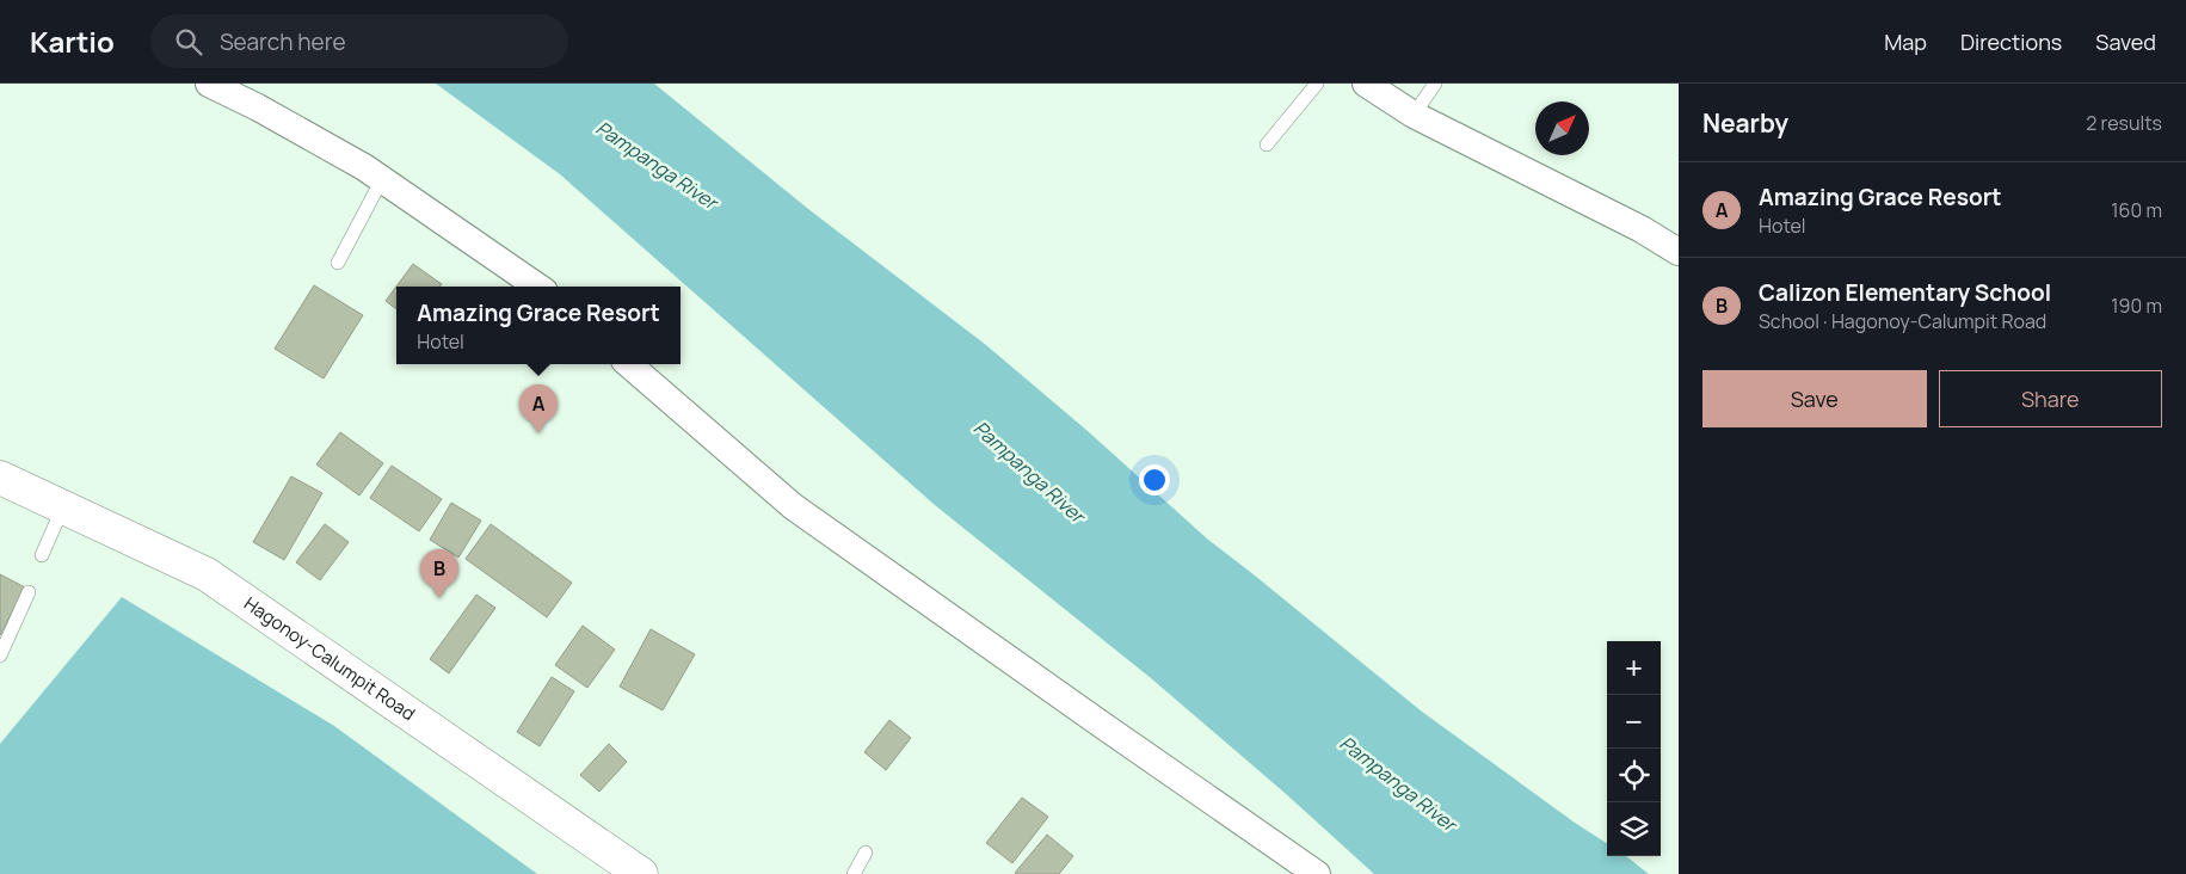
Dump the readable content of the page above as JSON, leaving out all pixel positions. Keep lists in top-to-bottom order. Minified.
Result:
{"streets":{"main road":["Hagonoy-Calumpit Road"]},"water":["Pampanga River"],"north":"top right","page":{"header":"Kartio","search":"Search here","nav":["Map","Directions","Saved"],"heading":["Nearby","2 results"],"list":[{"mark":"A","name":"Amazing Grace Resort","note":"Hotel","value":"160 m"},{"mark":"B","name":"Calizon Elementary School","note":"School · Hagonoy-Calumpit Road","value":"190 m"}],"popup":["Amazing Grace Resort","Hotel"],"buttons":["Save","Share"],"pins":["A","B"],"map_buttons":["+","−"]}}
